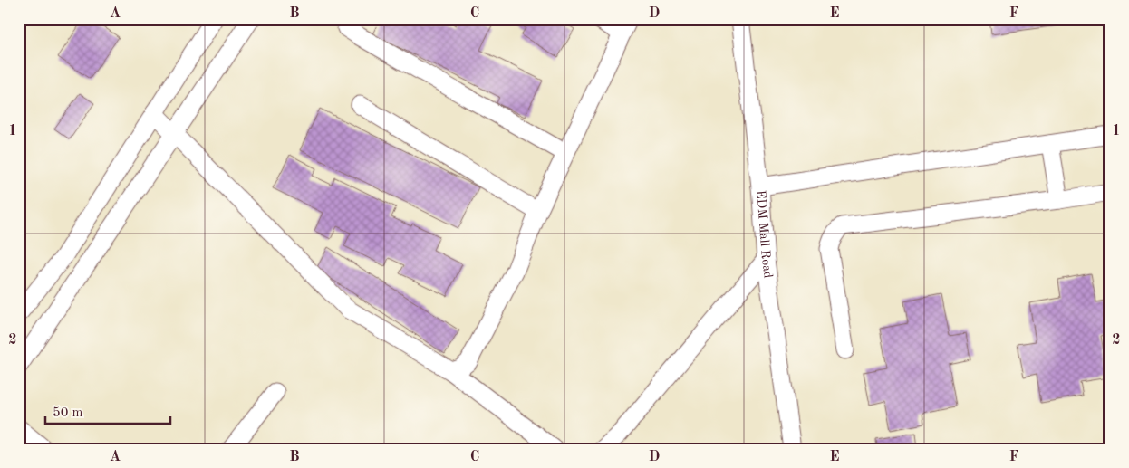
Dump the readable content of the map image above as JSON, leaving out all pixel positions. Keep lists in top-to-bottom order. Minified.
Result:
{"streets":{"street":["EDM Mall Road"]},"scale_bar":"50 m","grid":{"columns":["A","B","C","D","E","F"],"rows":["1","2"]}}
